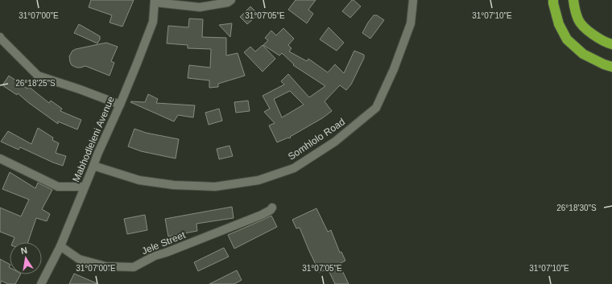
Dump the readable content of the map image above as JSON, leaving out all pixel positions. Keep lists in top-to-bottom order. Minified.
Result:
{"streets":{"street":["Mabhodleleni Avenue","Somhlolo Road","Jele Street"]},"crossings":[["Mabhodleleni Avenue","Somhlolo Road"],["Mabhodleleni Avenue","Jele Street"]],"north":"top","coordinates":["31°07'00\"E","31°07'05\"E","31°07'10\"E","26°18'25\"S","26°18'30\"S"]}
